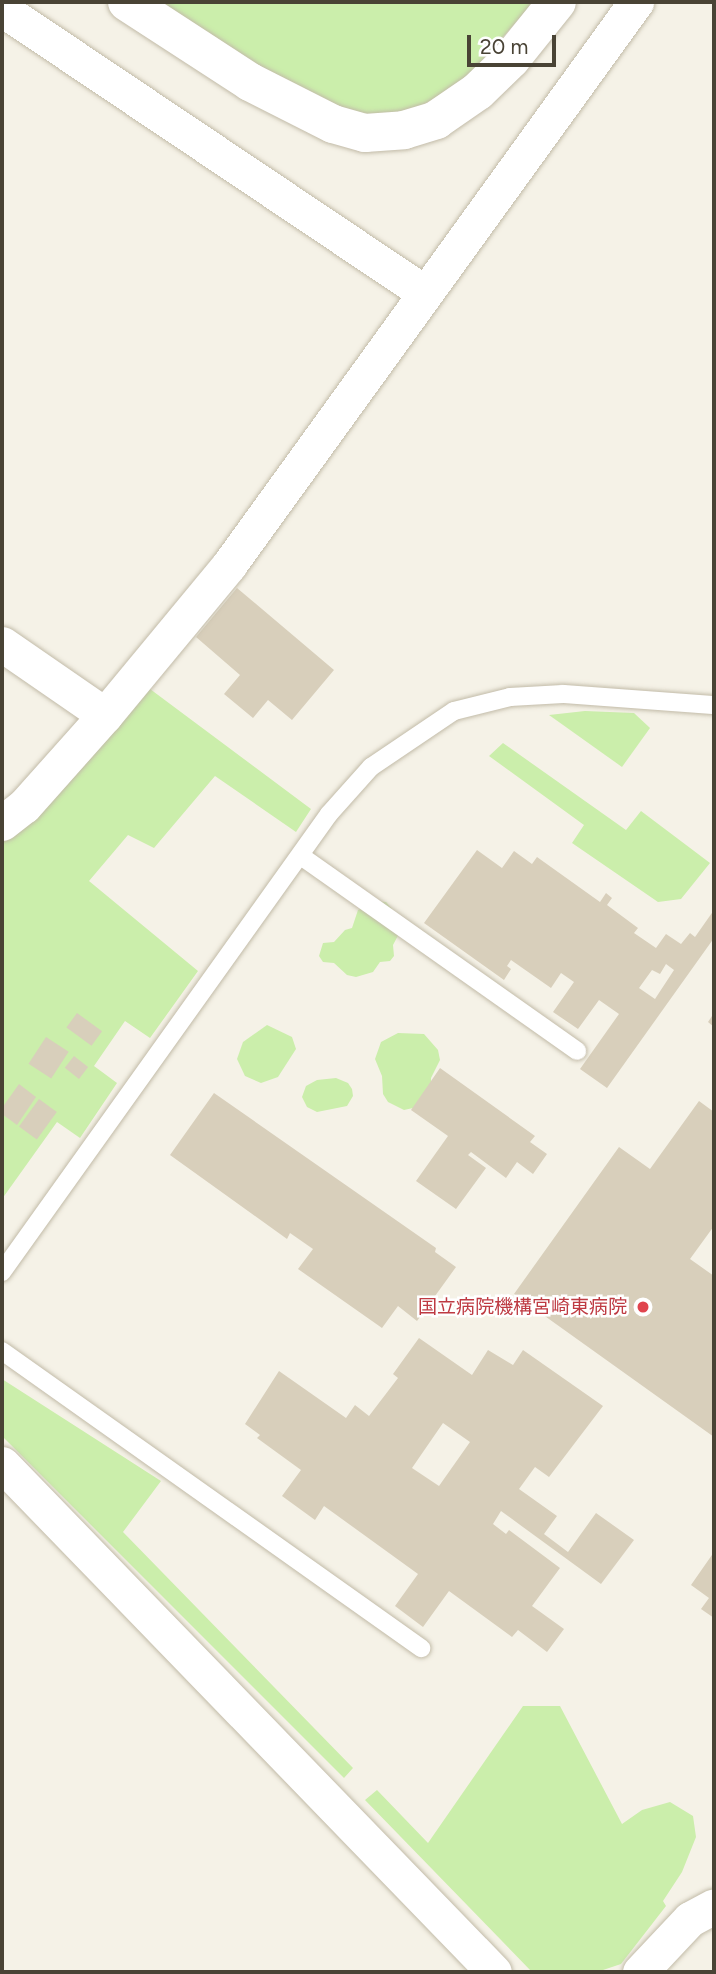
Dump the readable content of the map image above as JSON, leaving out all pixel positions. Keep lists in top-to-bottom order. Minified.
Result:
{"places":["国立病院機構宮崎東病院"],"scale_bar":"20 m"}
